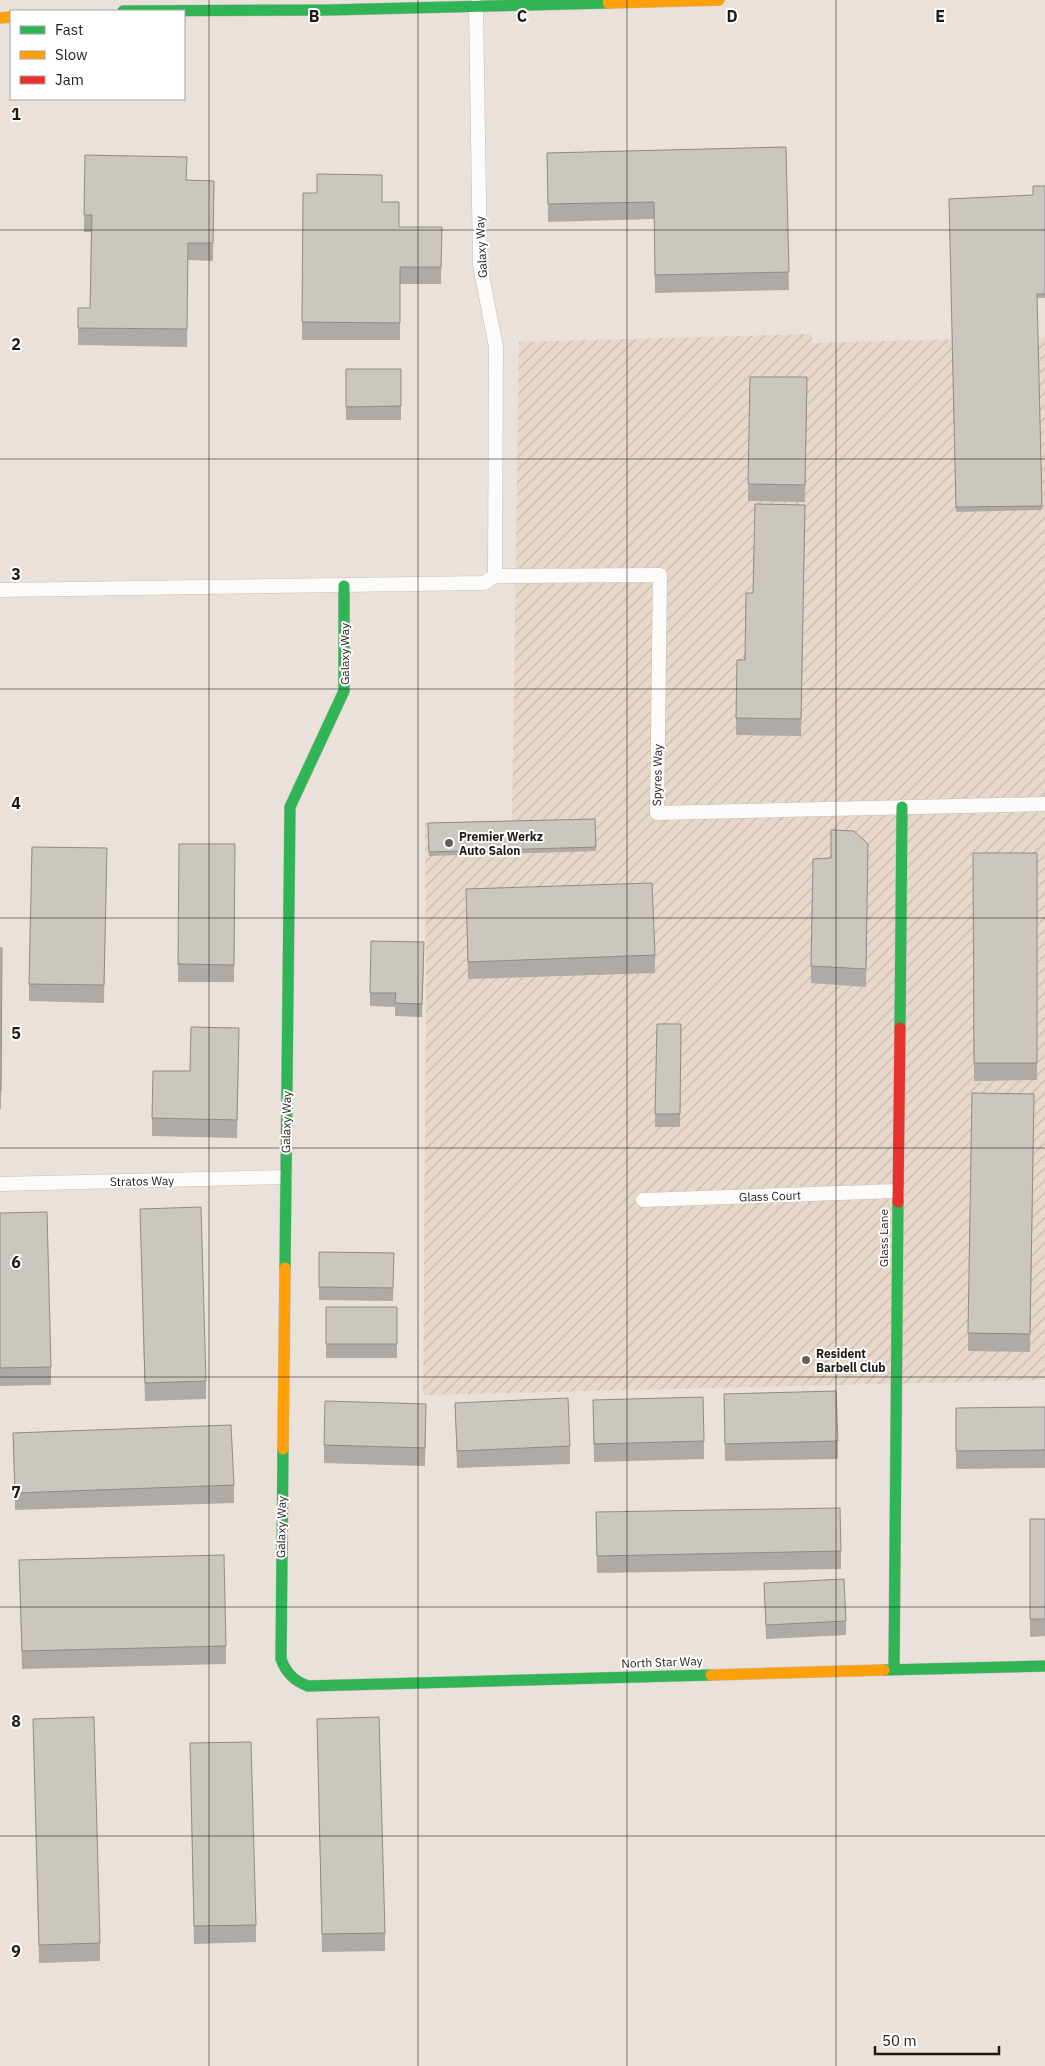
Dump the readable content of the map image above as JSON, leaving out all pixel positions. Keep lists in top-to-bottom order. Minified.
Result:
{"streets":{"street":["Galaxy Way","Spyres Way","Stratos Way","Glass Court","Glass Lane","North Star Way"]},"crossings":[["Galaxy Way","Spyres Way"],["Galaxy Way","Stratos Way"],["Galaxy Way","North Star Way"],["Spyres Way","Glass Lane"],["Glass Court","Glass Lane"],["Glass Lane","North Star Way"]],"places":["Premier Werkz Auto Salon","Resident Barbell Club"],"legend":["Fast","Slow","Jam"],"scale_bar":"50 m","grid":{"columns":["B","C","D","E"],"rows":["1","2","3","4","5","6","7","8","9"]}}
